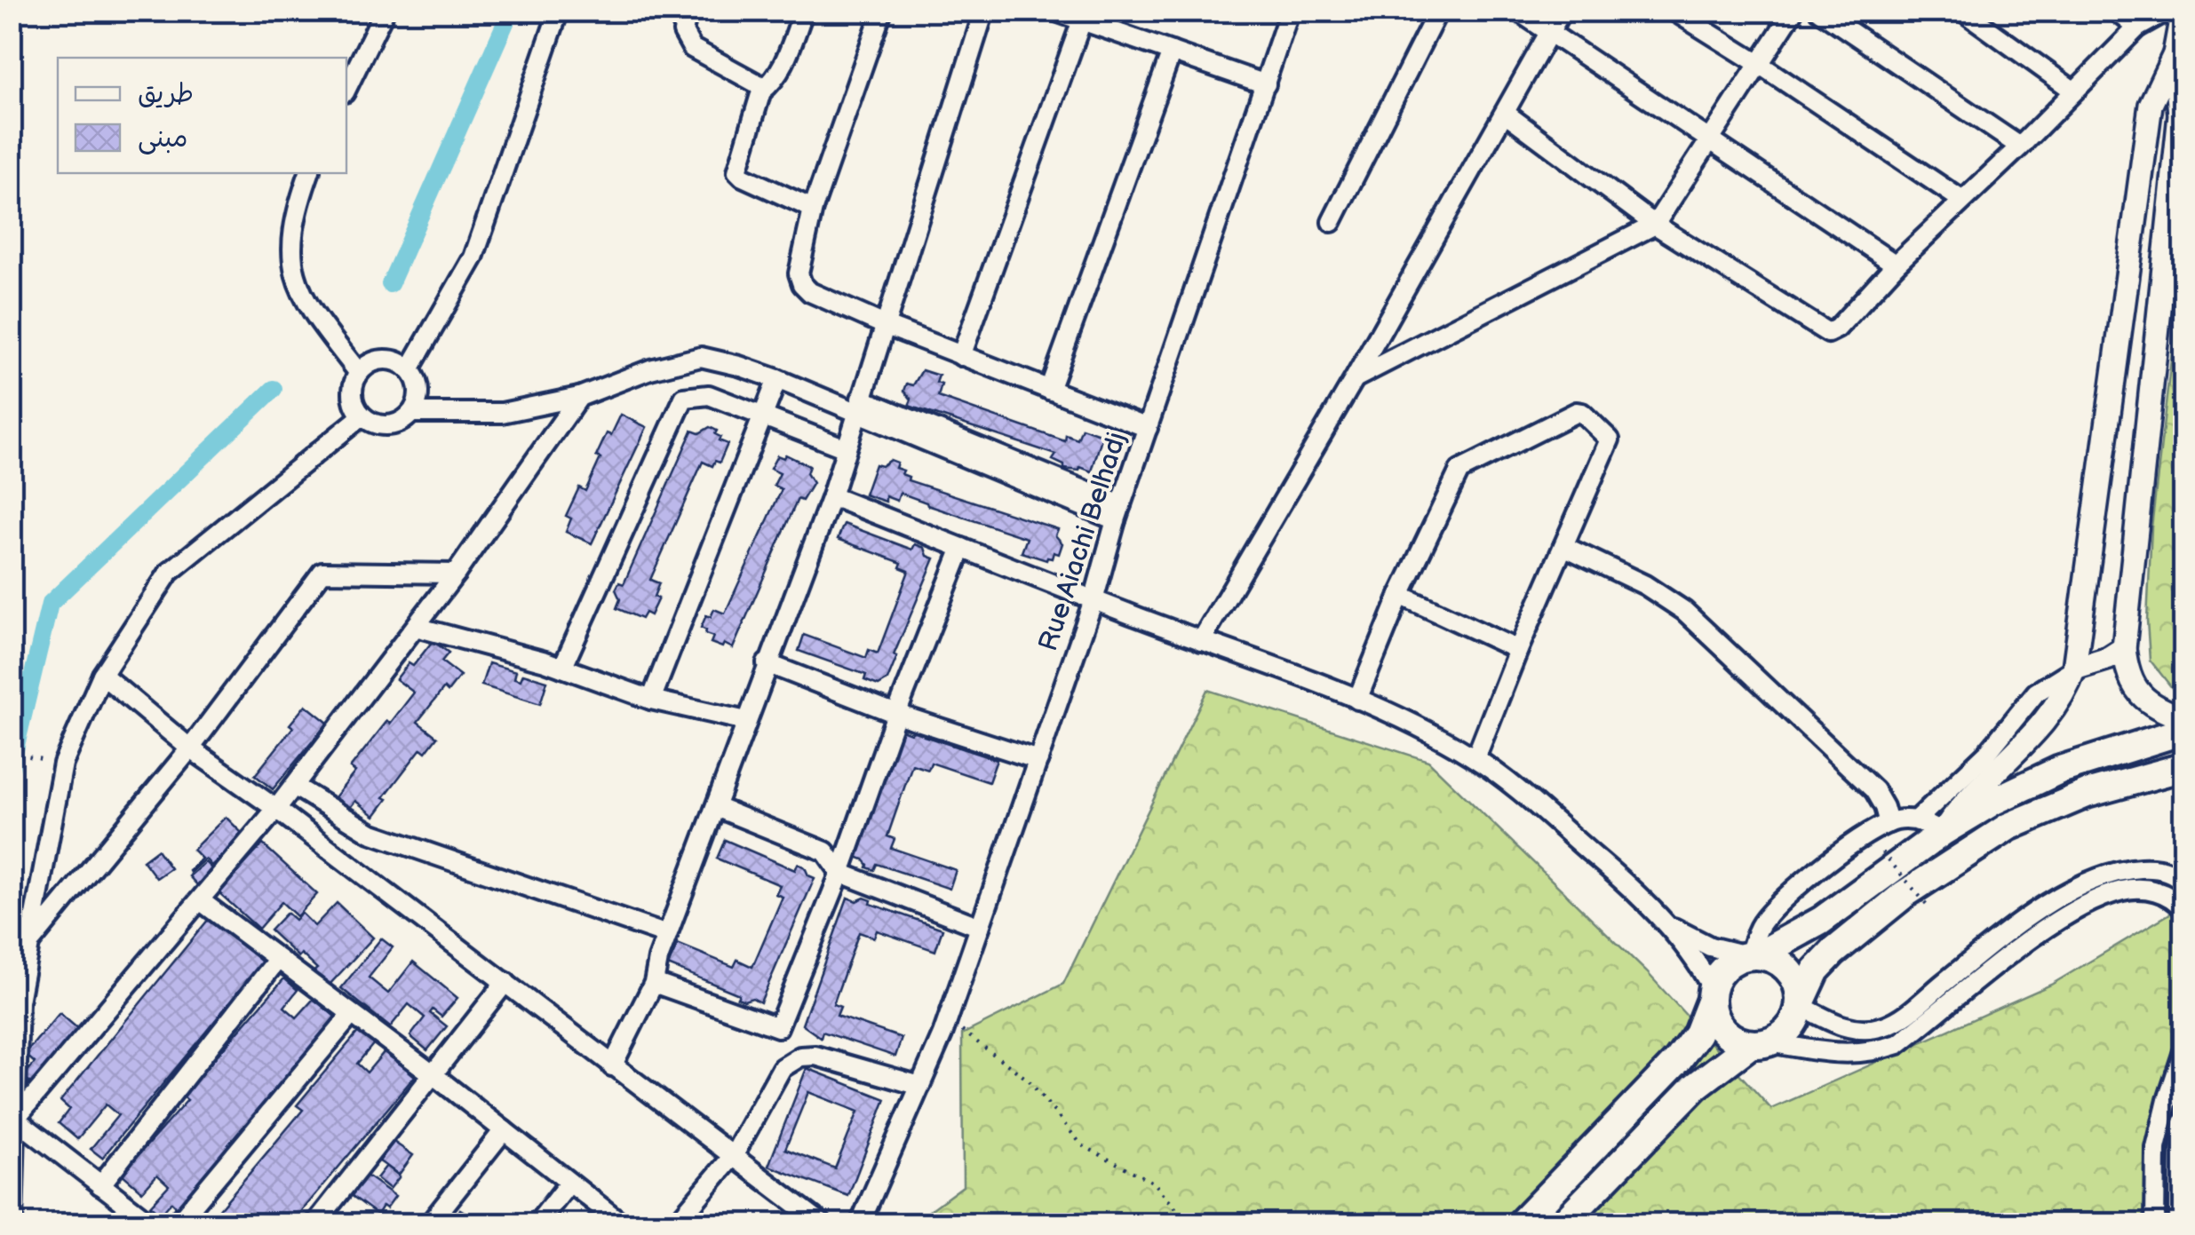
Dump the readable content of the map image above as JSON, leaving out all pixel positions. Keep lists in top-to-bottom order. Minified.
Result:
{"streets":{"street":["Rue Aiachi Belhadj"]},"legend":["طريق","مبنى"]}
